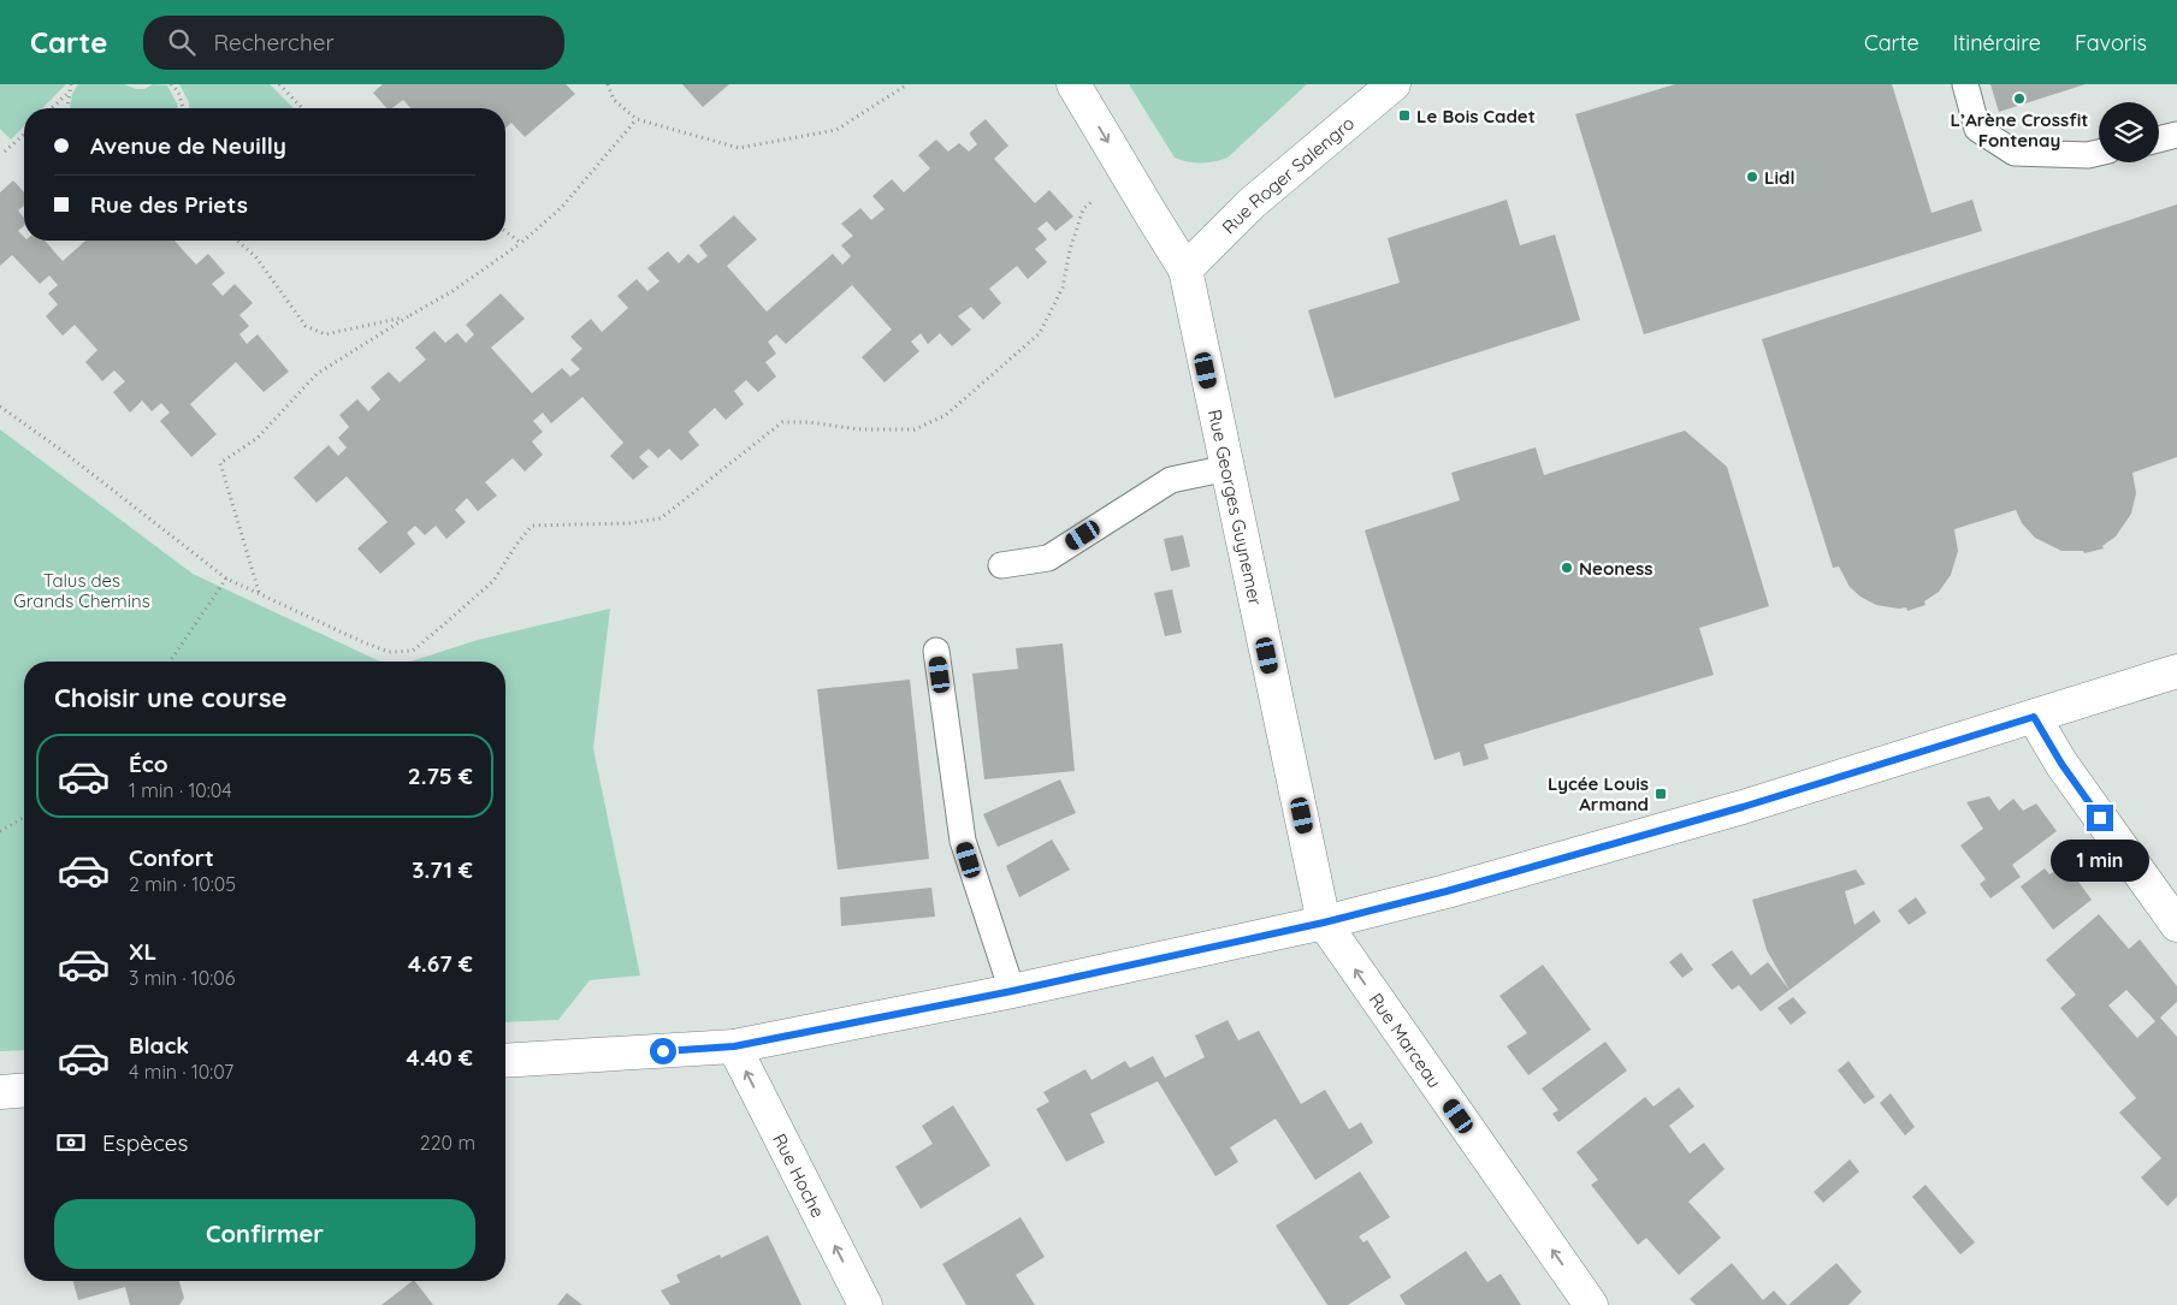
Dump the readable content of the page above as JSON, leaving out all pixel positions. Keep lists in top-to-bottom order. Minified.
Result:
{"streets":{"street":["Rue Roger Salengro","Rue Georges Guynemer","Rue Marceau","Rue Hoche"]},"crossings":[["Rue Roger Salengro","Rue Georges Guynemer"],["Rue Georges Guynemer","Rue Marceau"]],"one_way":["Rue Marceau","Rue Hoche"],"parks":["Talus des Grands Chemins"],"places":{"other":["L’Arène Crossfit Fontenay","Lidl","Neoness"],"transit":["Le Bois Cadet","Lycée Louis Armand"]},"page":{"header":"Carte","search":"Rechercher","nav":["Carte","Itinéraire","Favoris"],"banner":["Avenue de Neuilly","Rue des Priets"],"heading":"Choisir une course","list":[{"name":"Éco","note":"1 min · 10:04","value":"2.75 €"},{"name":"Confort","note":"2 min · 10:05","value":"3.71 €"},{"name":"XL","note":"3 min · 10:06","value":"4.67 €"},{"name":"Black","note":"4 min · 10:07","value":"4.40 €"}],"bubble":"1 min","pay":["Espèces","220 m"],"buttons":"Confirmer"}}
